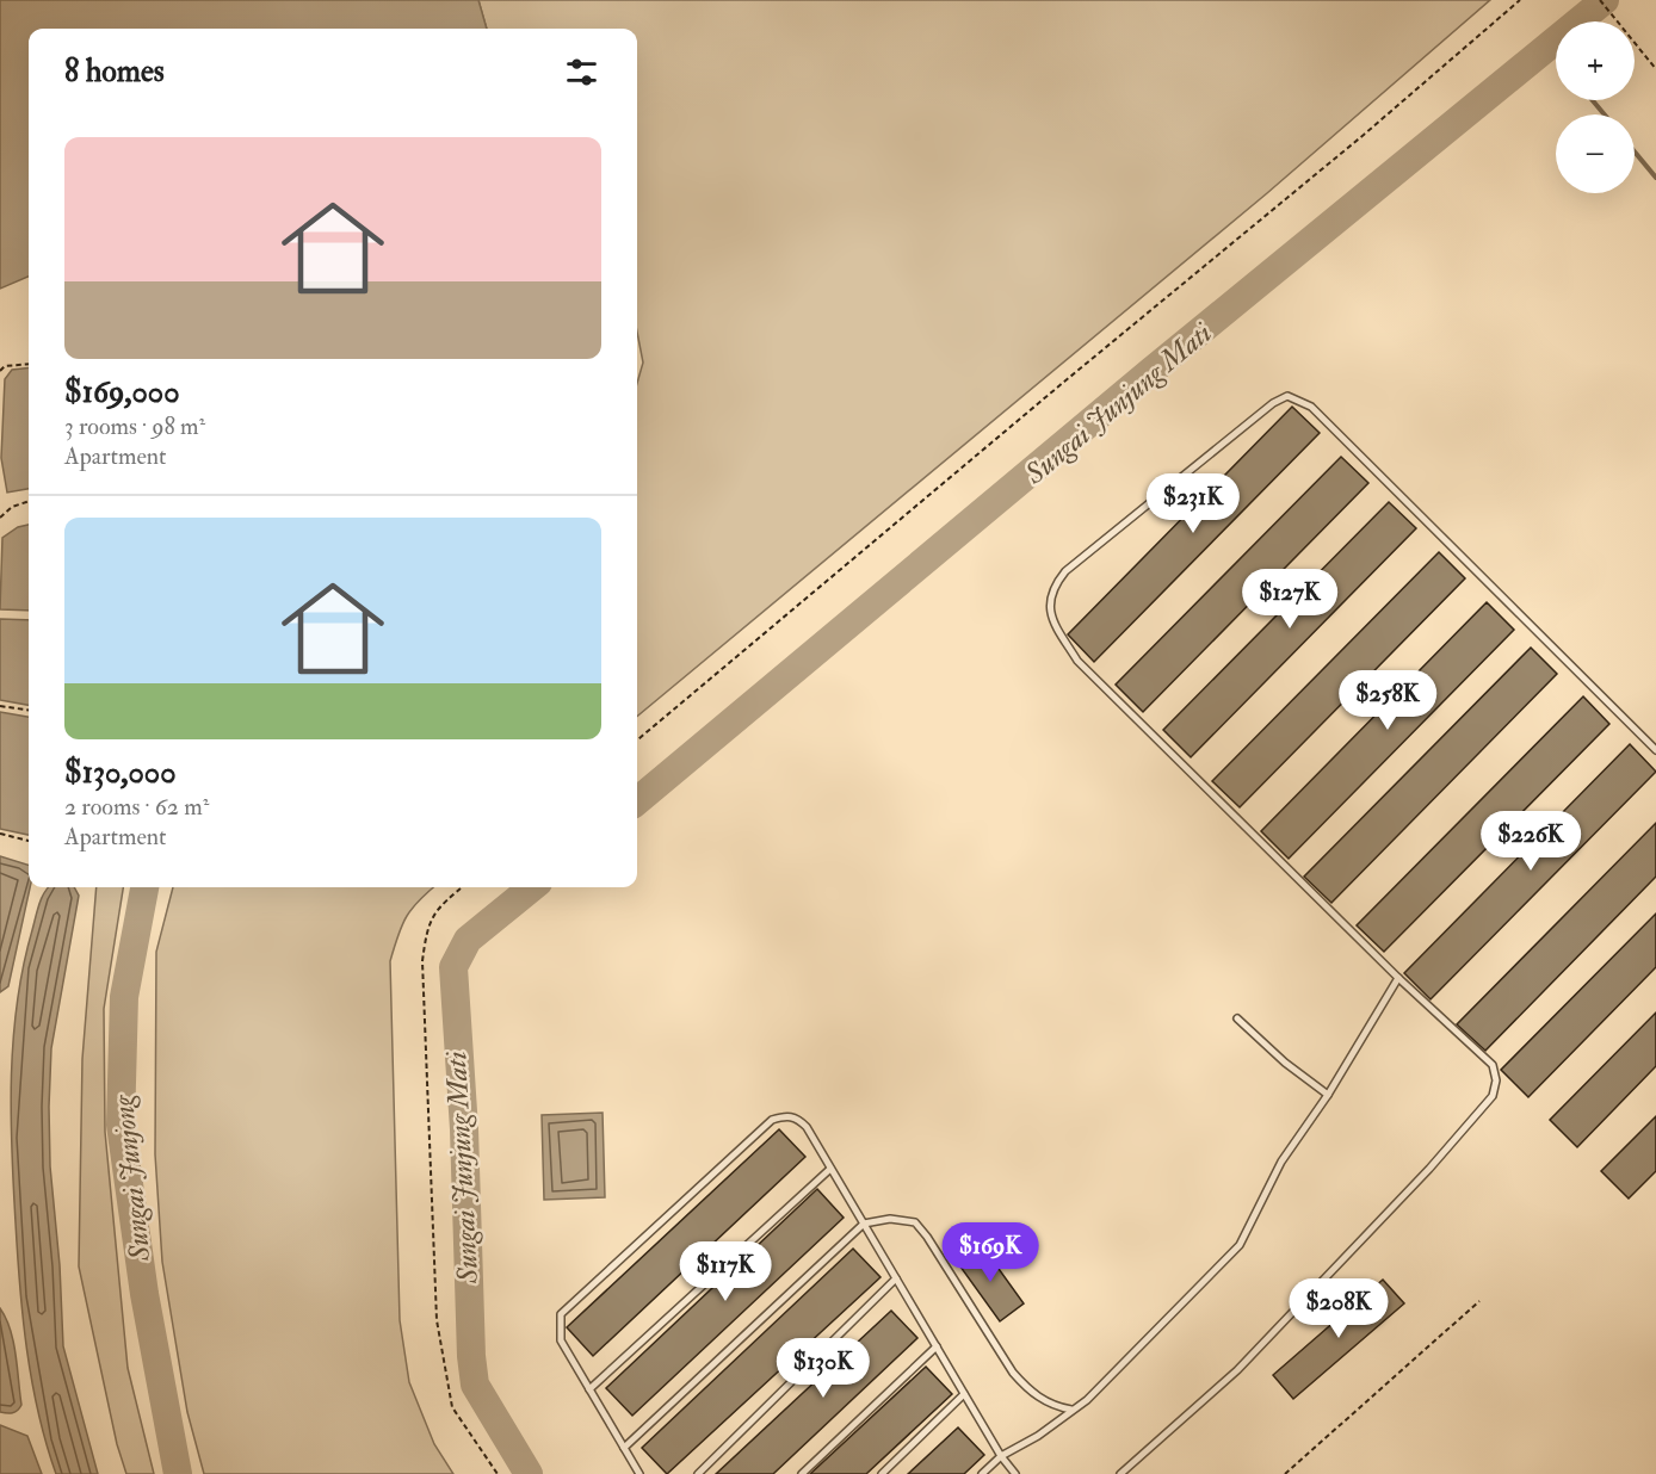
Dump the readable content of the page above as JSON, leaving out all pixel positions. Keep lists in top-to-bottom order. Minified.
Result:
{"water":["Sungai Junjung Mati","Sungai Junjong"],"page":{"map_buttons":["+","−"],"heading":"8 homes","list":[{"name":"$169,000","note":"3 rooms · 98 m² · Apartment"},{"name":"$130,000","note":"2 rooms · 62 m² · Apartment"}],"price":["$231K","$127K","$258K","$226K","$169K","$117K","$208K","$130K"]}}
